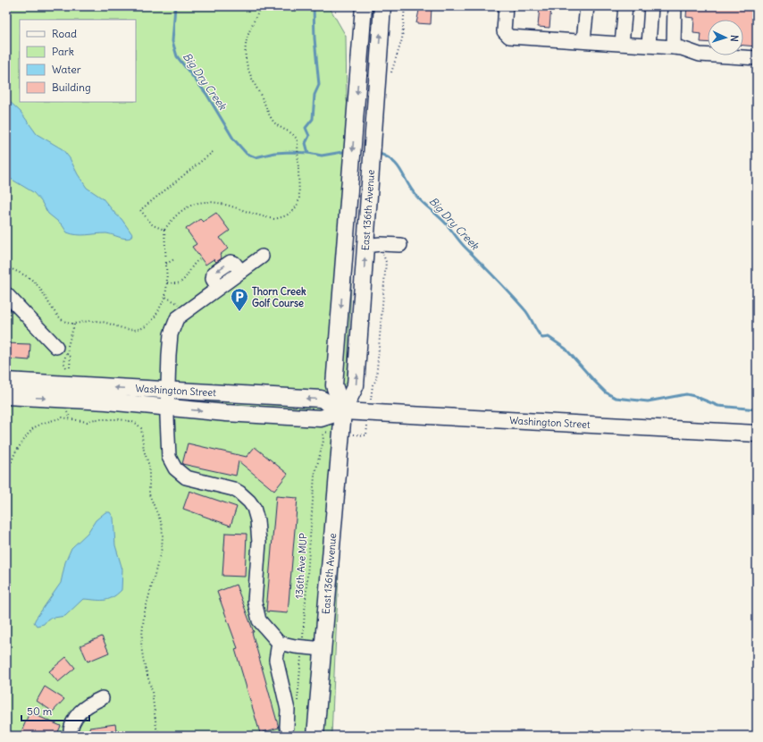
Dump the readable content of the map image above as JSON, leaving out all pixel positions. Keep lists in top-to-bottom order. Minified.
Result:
{"streets":{"main road":["East 136th Avenue","Washington Street"],"path":["136th Ave MUP"]},"crossings":[["East 136th Avenue","Washington Street"],["Washington Street","136th Ave MUP"]],"water":["Big Dry Creek"],"places":{"parking":["Thorn Creek Golf Course"]},"legend":["Road","Park","Water","Building"],"scale_bar":"50 m","north":"right"}
